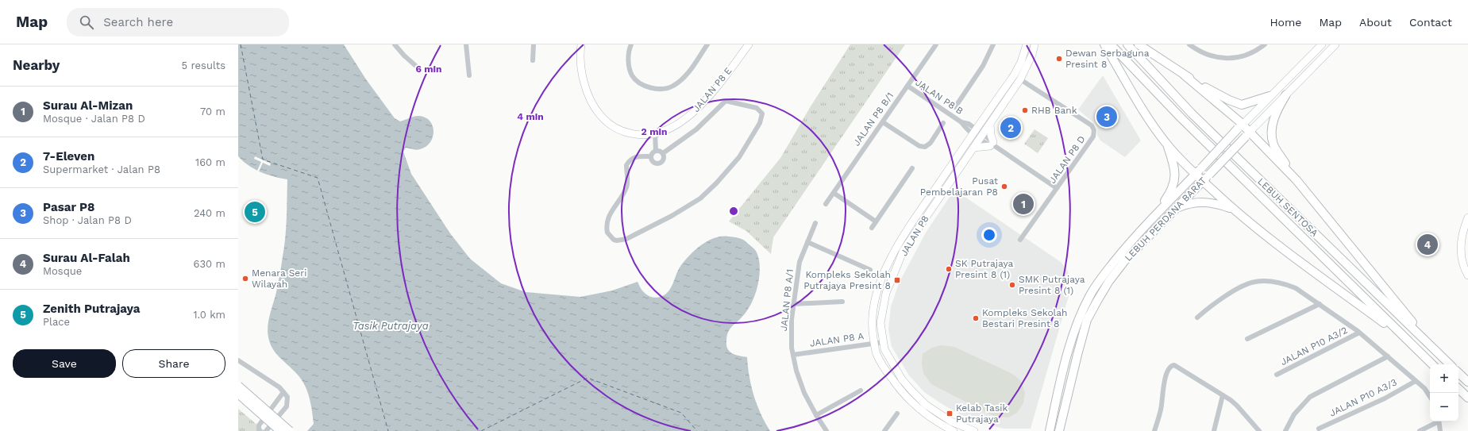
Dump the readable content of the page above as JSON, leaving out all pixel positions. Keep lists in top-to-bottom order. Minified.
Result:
{"streets":{"main road":["LEBUH SENTOSA","LEBUH PERDANA BARAT"],"street":["JALAN P8 E","JALAN P8 B","JALAN P8 B/1","JALAN P8 D","JALAN P8","JALAN P8 A/1","JALAN P8 A","JALAN P10 A3/2","JALAN P10 A3/3"]},"crossings":[["JALAN P8 B","JALAN P8 B/1"],["JALAN P8 B","JALAN P8 D"],["JALAN P8 B","JALAN P8"],["JALAN P8 D","JALAN P8"],["JALAN P8","JALAN P8 A"],["JALAN P8 A/1","JALAN P8 A"]],"water":["Tasik Putrajaya"],"places":{"other":["Dewan Serbaguna Presint 8","RHB Bank","Pusat Pembelajaran P8","SK Putrajaya Presint 8 (1)","Menara Seri Wilayah","SMK Putrajaya Presint 8 (1)","Kompleks Sekolah Bestari Presint 8"],"transit":["Kompleks Sekolah Putrajaya Presint 8","Kelab Tasik Putrajaya"]},"page":{"header":"Map","search":"Search here","nav":["Home","Map","About","Contact"],"heading":["Nearby","5 results"],"list":[{"mark":"1","name":"Surau Al-Mizan","note":"Mosque · Jalan P8 D","value":"70 m"},{"mark":"2","name":"7-Eleven","note":"Supermarket · Jalan P8","value":"160 m"},{"mark":"3","name":"Pasar P8","note":"Shop · Jalan P8 D","value":"240 m"},{"mark":"4","name":"Surau Al-Falah","note":"Mosque","value":"630 m"},{"mark":"5","name":"Zenith Putrajaya","note":"Place","value":"1.0 km"}],"pins":["3","2","1","5","4"],"buttons":["Save","Share"],"map_buttons":["+","−"]},"rings":["6 min","4 min","2 min"]}
